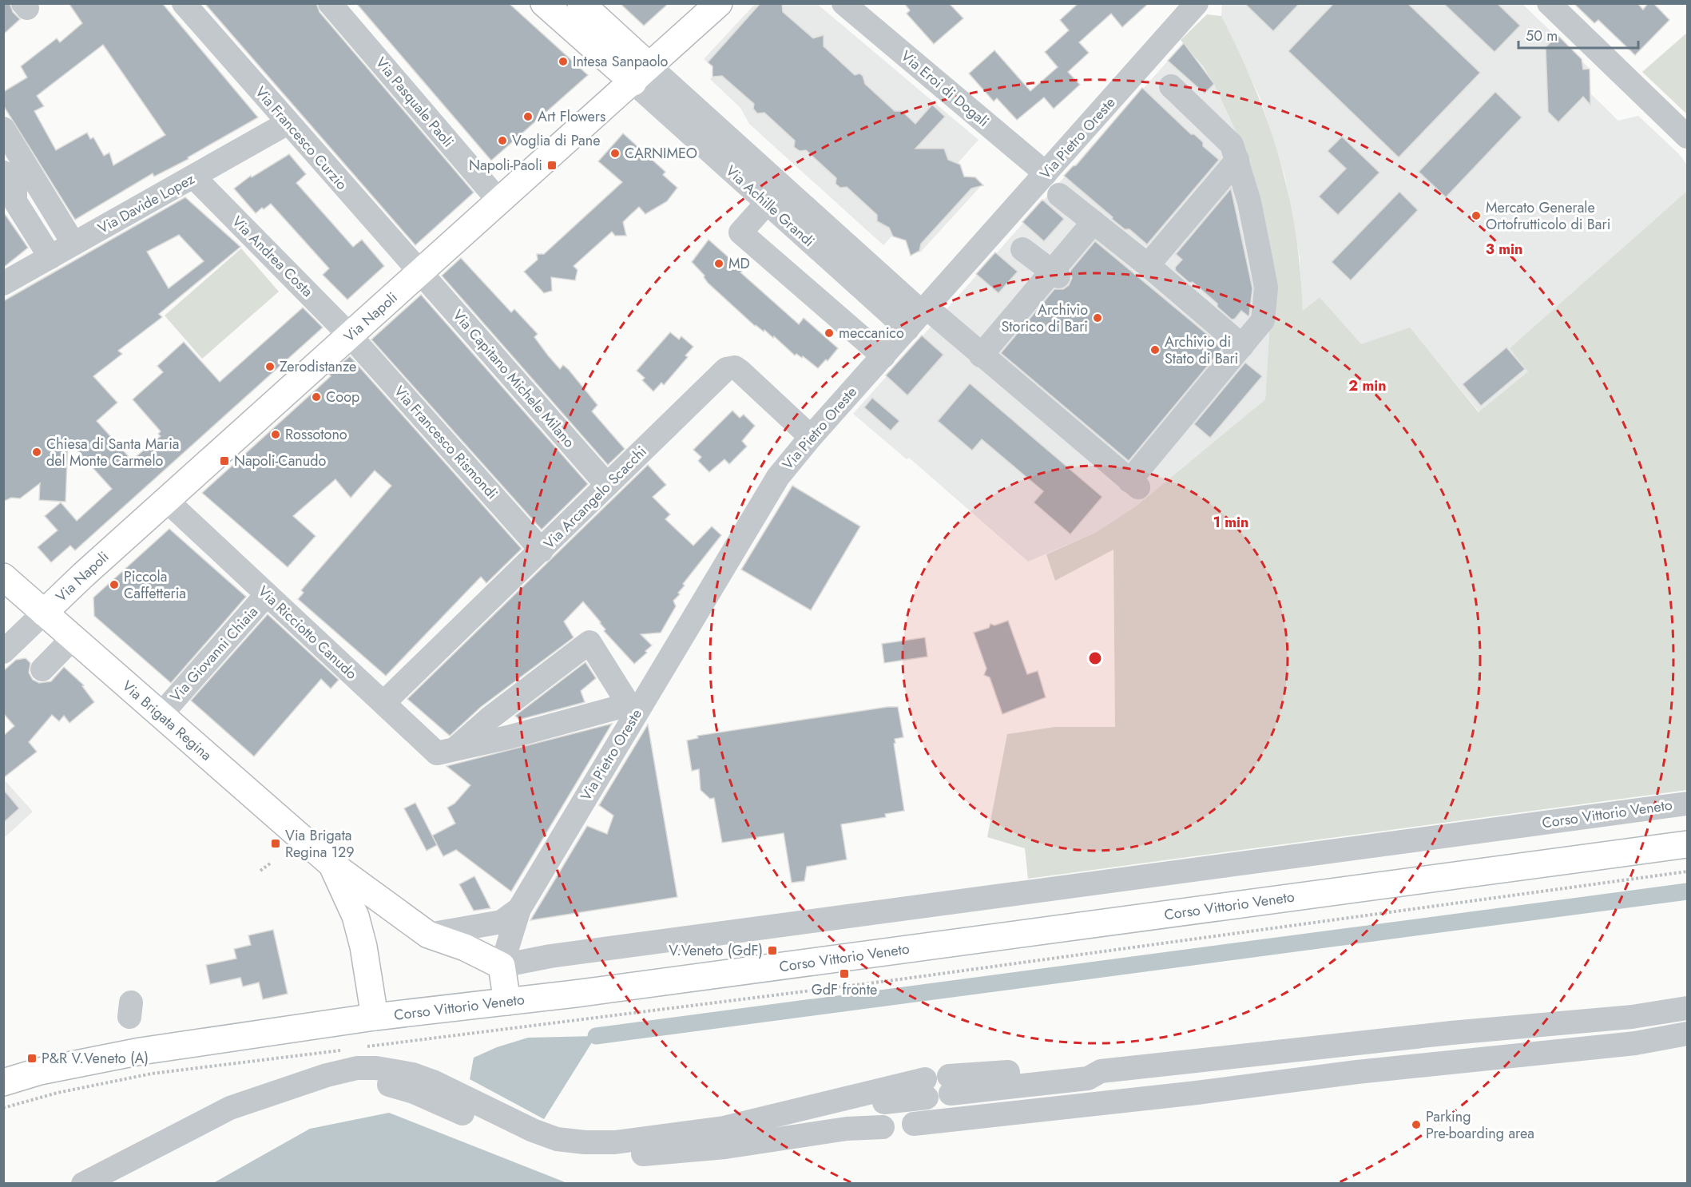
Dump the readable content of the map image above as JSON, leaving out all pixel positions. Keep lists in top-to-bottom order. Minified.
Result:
{"streets":{"main road":["Via Napoli","Via Brigata Regina","Corso Vittorio Veneto"],"street":["Via Eroi di Dogali","Via Pasquale Paoli","Via Francesco Curzio","Via Pietro Oreste","Via Davide Lopez","Via Achille Grandi","Via Andrea Costa","Via Capitano Michele Milano","Via Francesco Rismondi","Via Arcangelo Scacchi","Via Ricciotto Canudo","Via Giovanni Chiaia"]},"crossings":[["Via Eroi di Dogali","Via Pietro Oreste"],["Via Pasquale Paoli","Via Napoli"],["Via Francesco Curzio","Via Davide Lopez"],["Via Francesco Curzio","Via Napoli"],["Via Francesco Curzio","Via Capitano Michele Milano"],["Via Pietro Oreste","Via Achille Grandi"],["Via Pietro Oreste","Via Arcangelo Scacchi"],["Via Pietro Oreste","Via Brigata Regina"],["Via Pietro Oreste","Corso Vittorio Veneto"],["Via Davide Lopez","Via Andrea Costa"],["Via Achille Grandi","Via Napoli"],["Via Andrea Costa","Via Napoli"],["Via Andrea Costa","Via Francesco Rismondi"],["Via Napoli","Via Capitano Michele Milano"],["Via Napoli","Via Francesco Rismondi"],["Via Napoli","Via Ricciotto Canudo"],["Via Napoli","Via Brigata Regina"],["Via Capitano Michele Milano","Via Arcangelo Scacchi"],["Via Francesco Rismondi","Via Arcangelo Scacchi"],["Via Arcangelo Scacchi","Via Ricciotto Canudo"],["Via Ricciotto Canudo","Via Giovanni Chiaia"],["Via Giovanni Chiaia","Via Brigata Regina"],["Via Brigata Regina","Corso Vittorio Veneto"]],"places":{"other":["Intesa Sanpaolo","Art Flowers","Voglia di Pane","CARNIMEO","Mercato Generale Ortofrutticolo di Bari","MD","Archivio Storico di Bari","meccanico","Archivio di Stato di Bari","Zerodistanze","Coop","Rossotono","Chiesa di Santa Maria del Monte Carmelo","Piccola Caffetteria","Parking Pre-boarding area"],"transit":["Napoli-Paoli","Napoli-Canudo","Via Brigata Regina 129","V.Veneto (GdF)","GdF fronte","P&R V.Veneto (A)"]},"scale_bar":"50 m","rings":["3 min","2 min","1 min"]}
